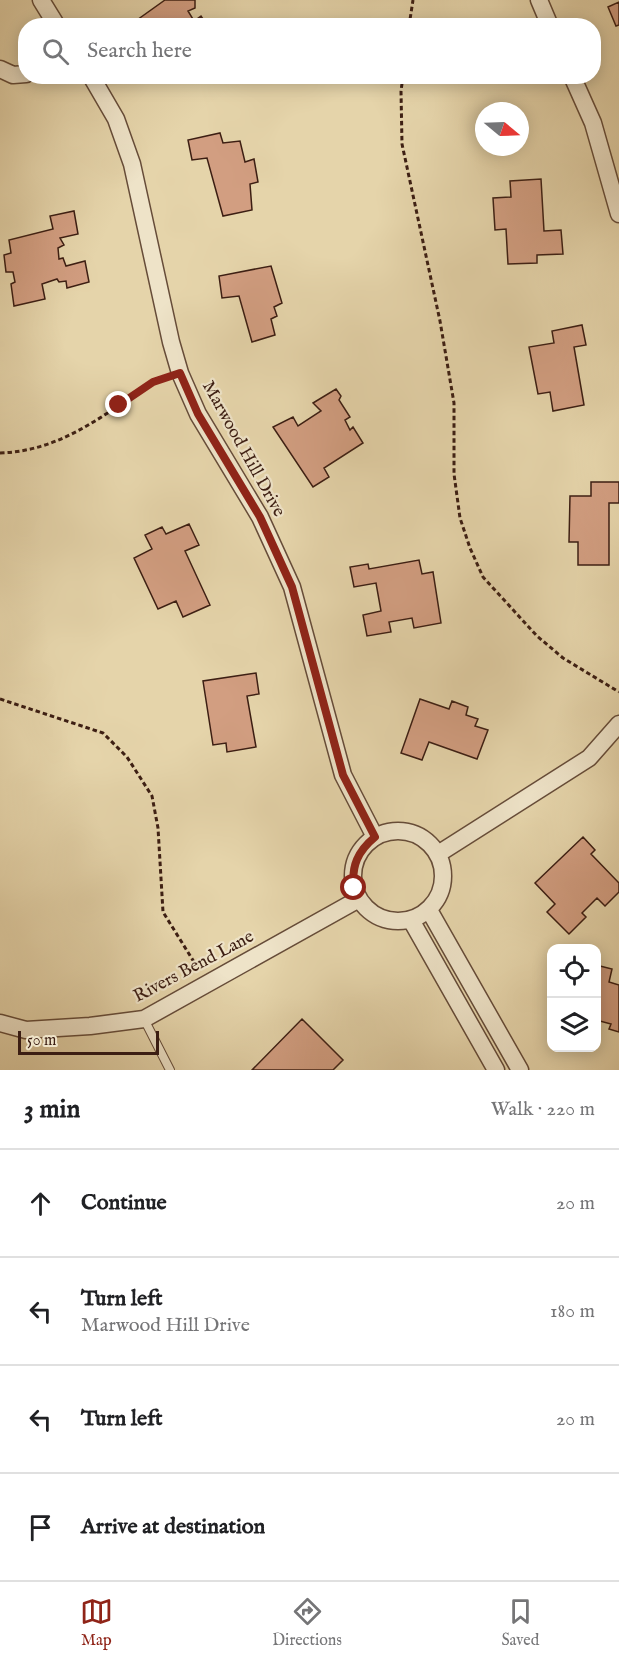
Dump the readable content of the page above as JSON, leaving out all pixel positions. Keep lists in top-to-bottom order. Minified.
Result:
{"streets":{"street":["Marwood Hill Drive","Rivers Bend Lane"]},"crossings":[["Marwood Hill Drive","Rivers Bend Lane"]],"scale_bar":"50 m","north":"right","page":{"search":"Search here","scale":"50 m","heading":["3 min","Walk · 220 m"],"list":[["Continue","20 m"],["Turn left","Marwood Hill Drive","180 m"],["Turn left","20 m"],"Arrive at destination"],"nav":["Map","Directions","Saved"]}}
